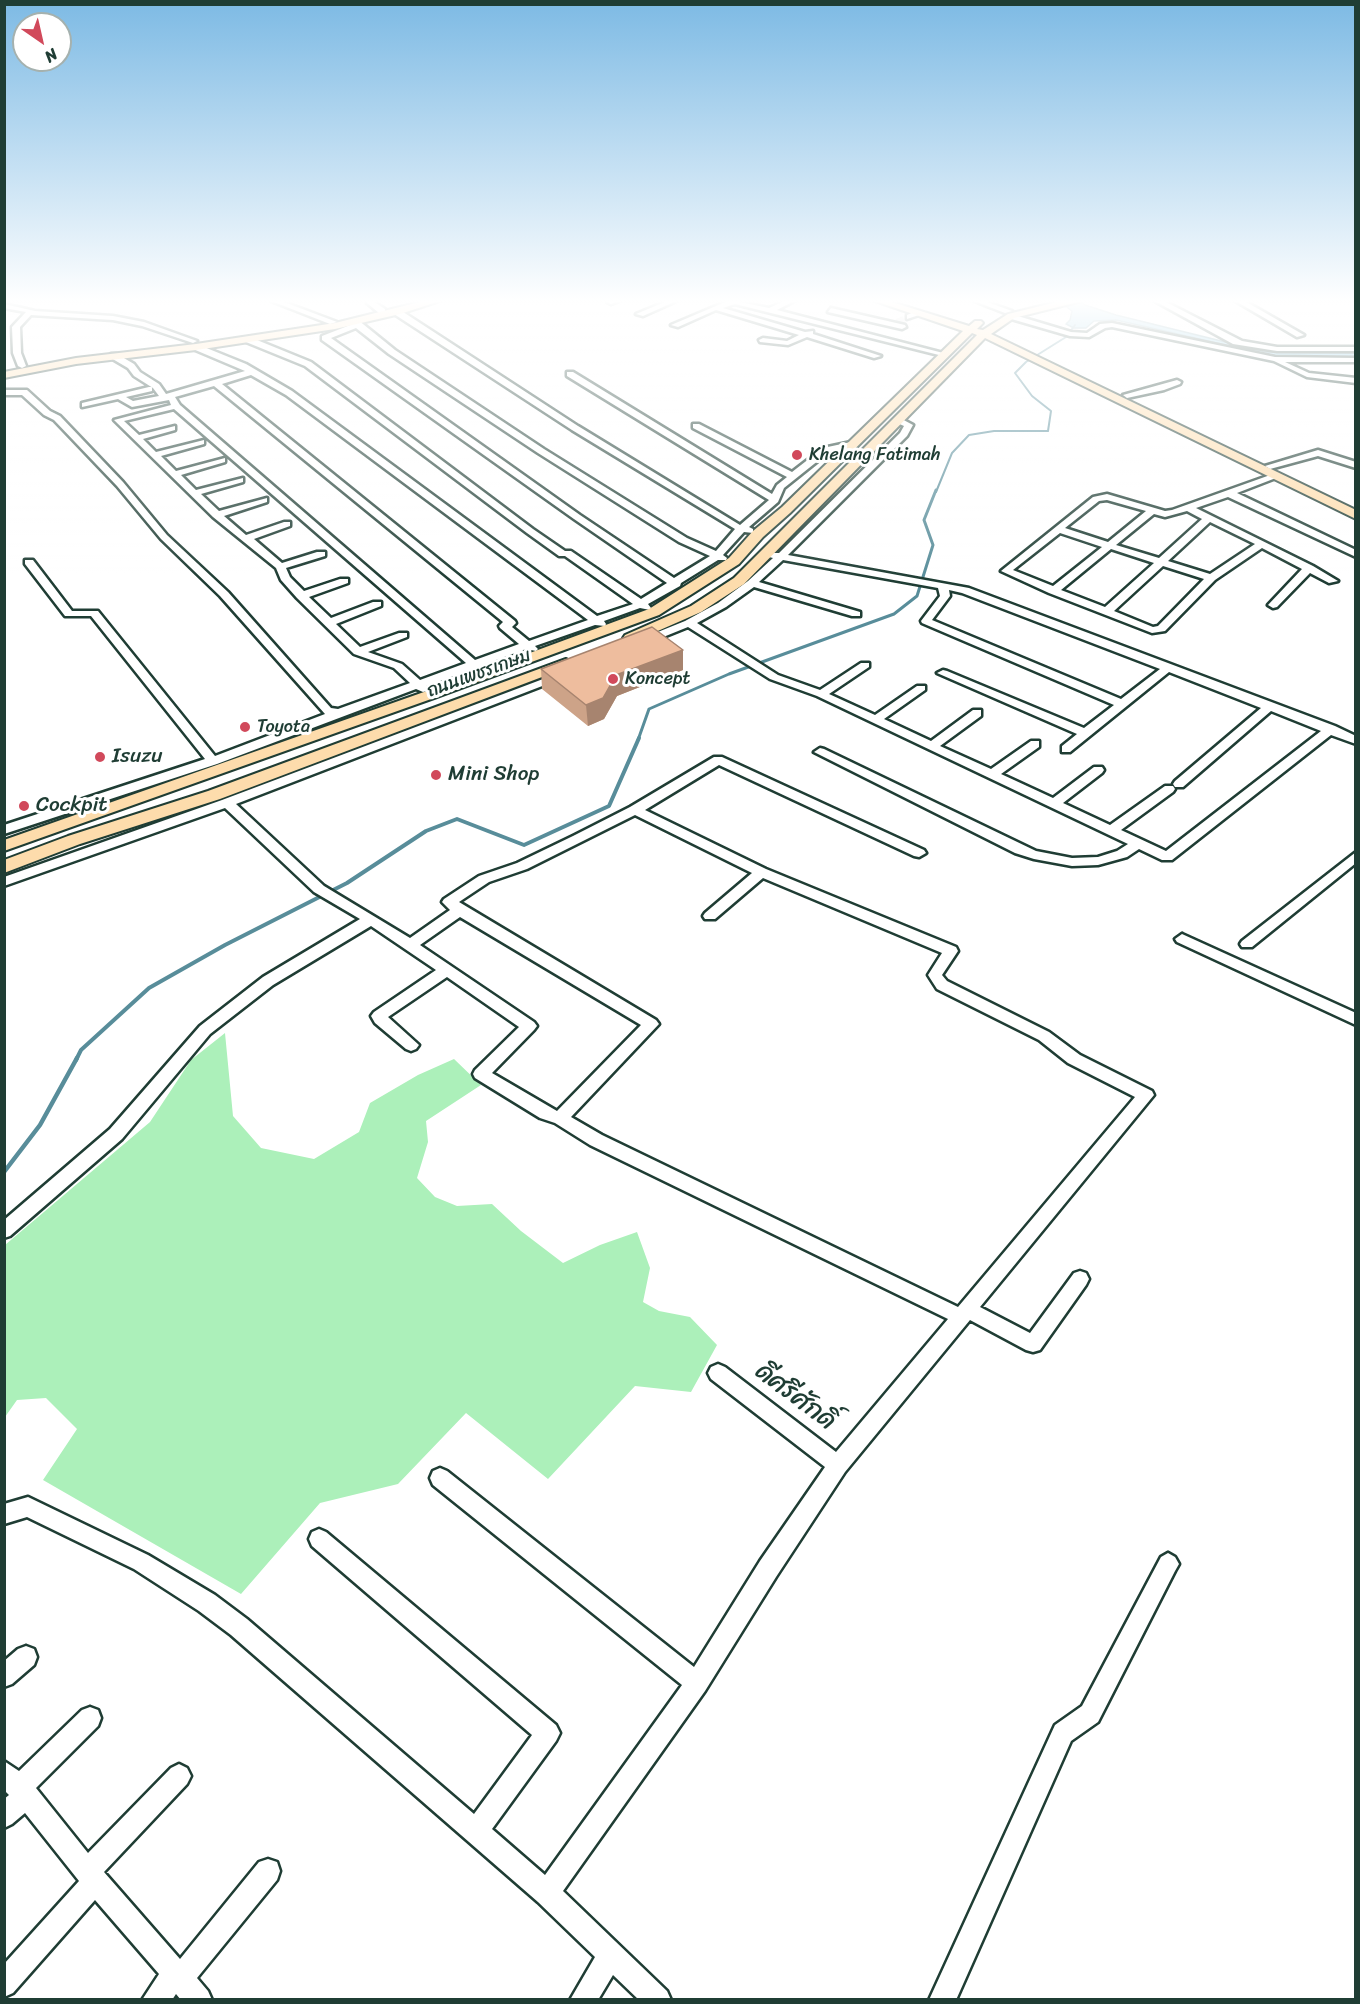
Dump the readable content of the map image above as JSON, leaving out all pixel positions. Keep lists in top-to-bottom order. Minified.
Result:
{"streets":{"main road":["ถนนเพชรเกษม"],"street":["ดีศรีศักดิ์"]},"places":["Khelang Fatimah","Koncept","Toyota","Isuzu","Mini Shop","Cockpit"],"north":"bottom right"}
